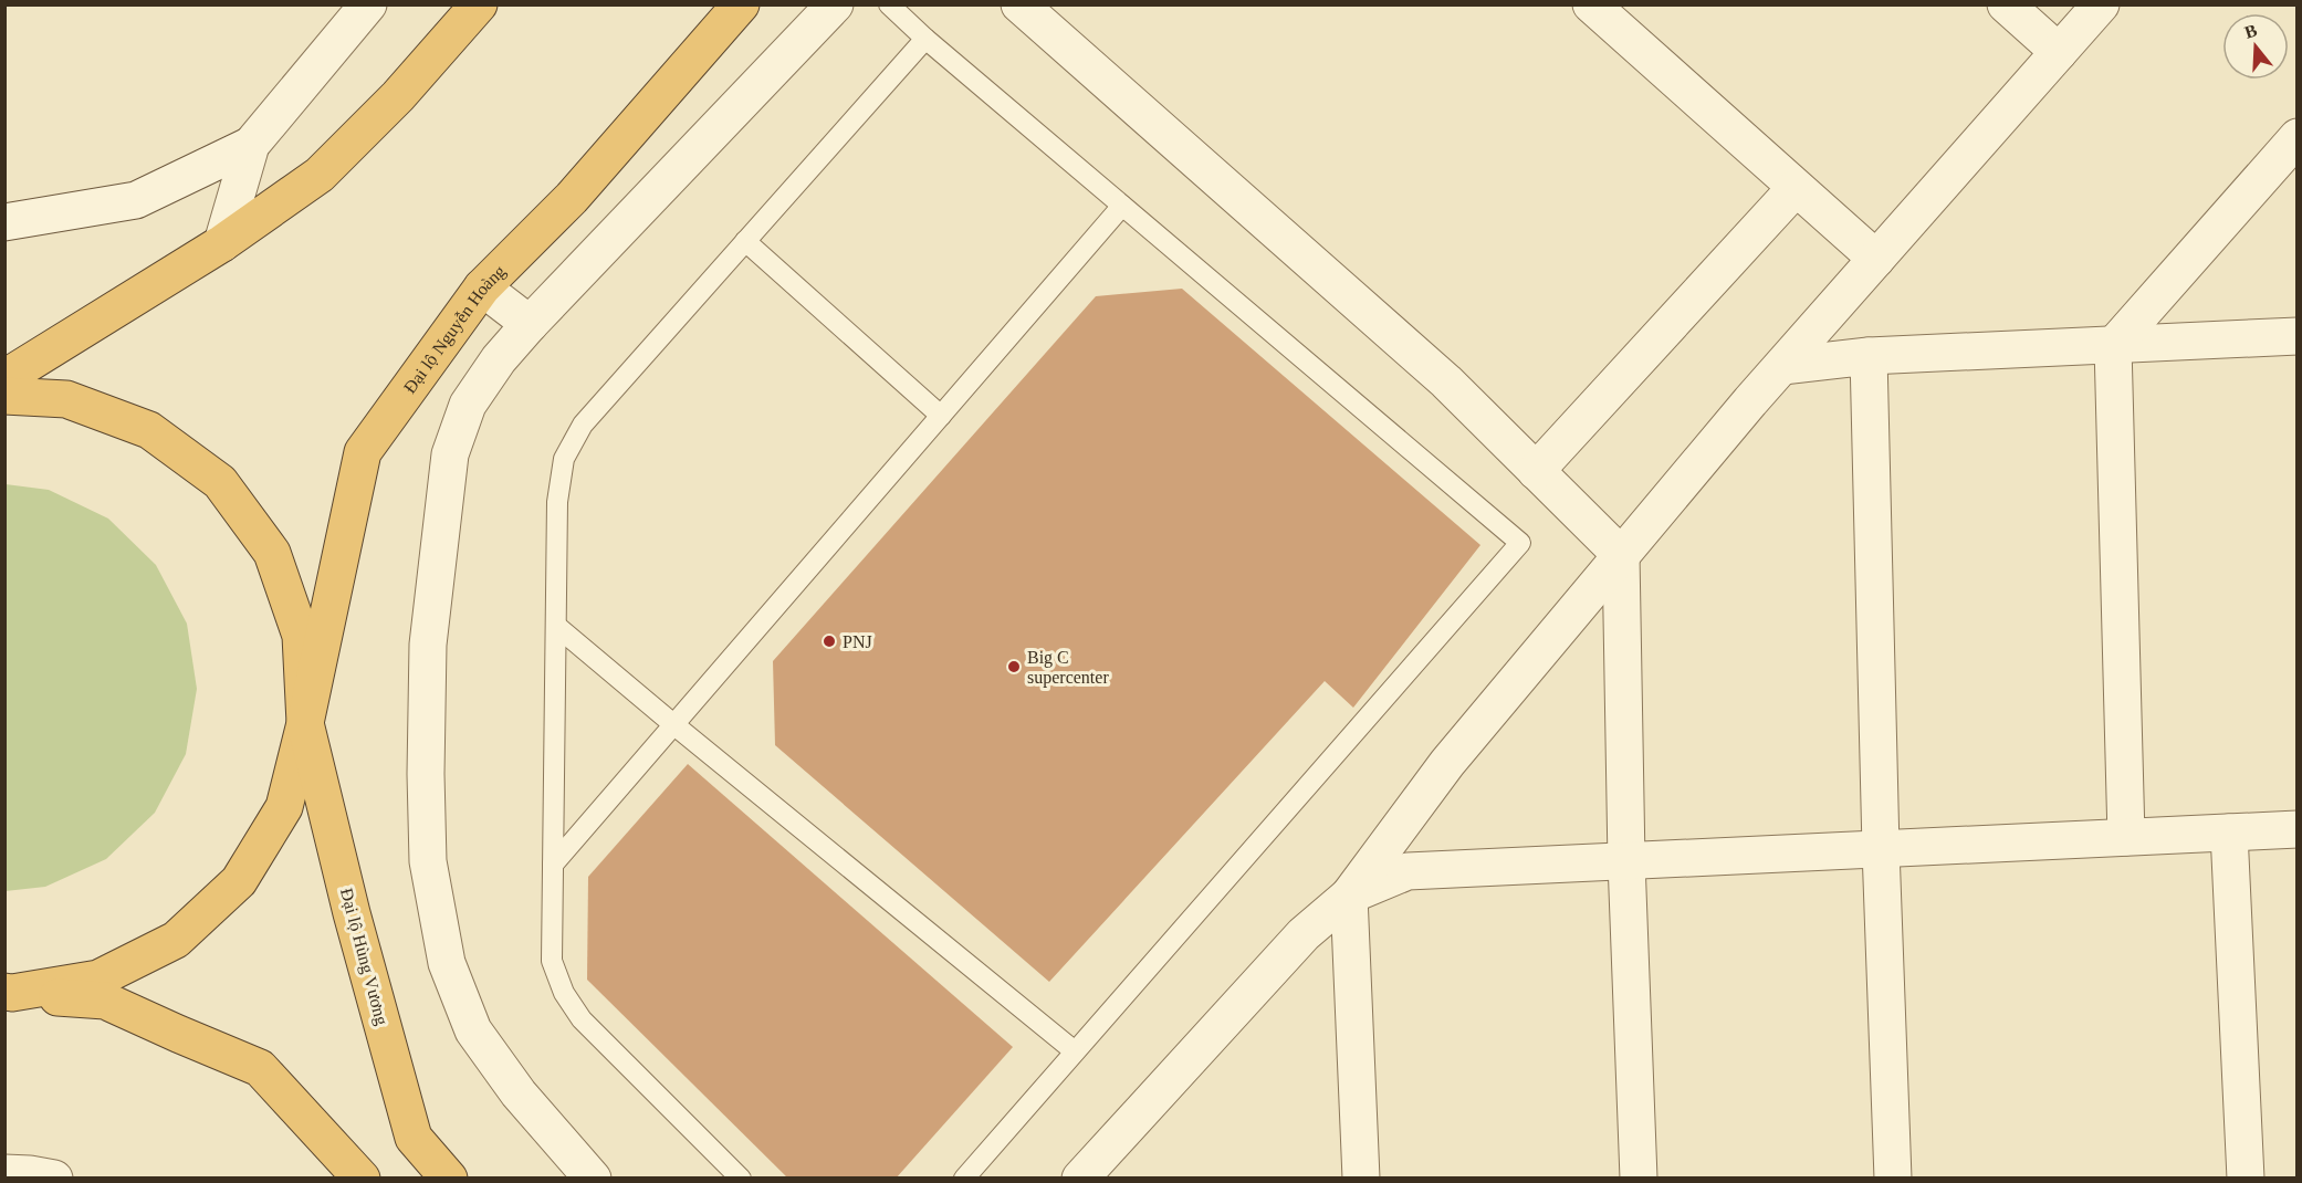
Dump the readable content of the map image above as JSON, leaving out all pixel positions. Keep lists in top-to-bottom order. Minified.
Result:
{"streets":{"highway":["Đại lộ Nguyễn Hoàng","Đại lộ Hùng Vương"]},"crossings":[["Đại lộ Nguyễn Hoàng","Đại lộ Hùng Vương"]],"places":["PNJ","Big C supercenter"],"north":"top"}
